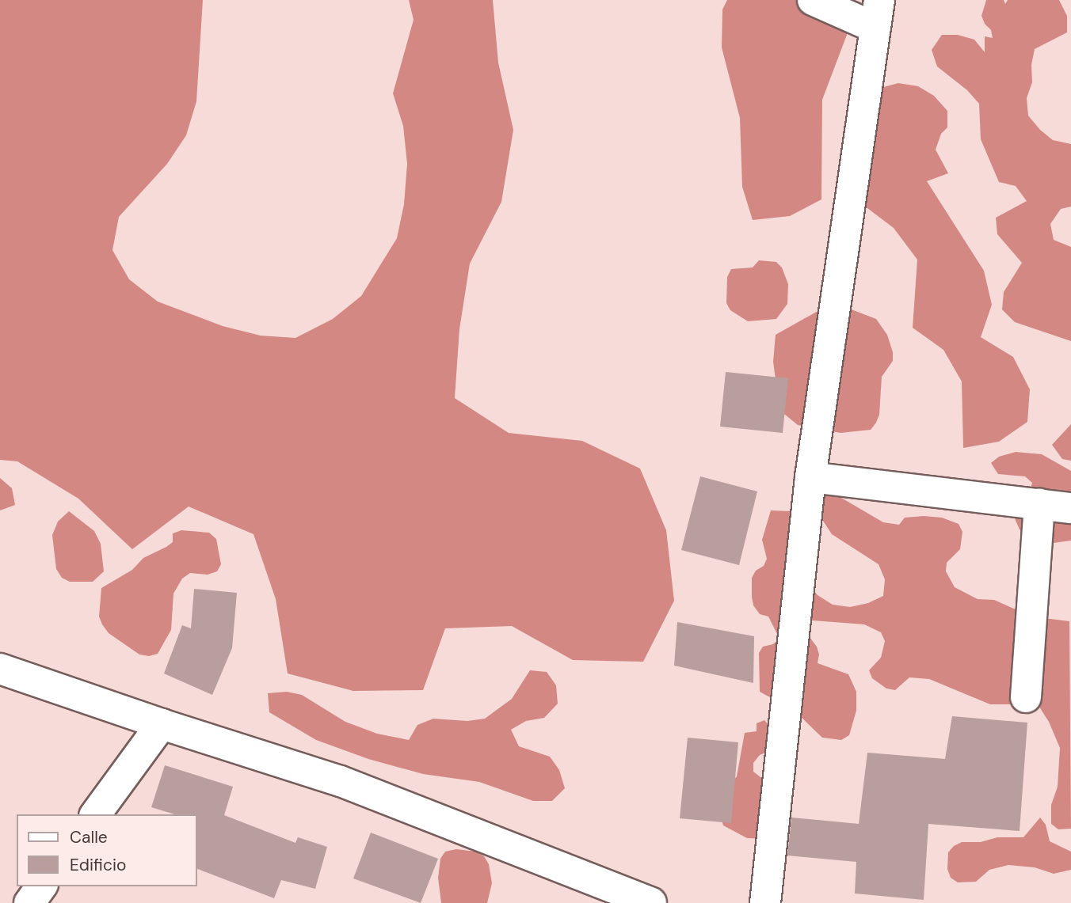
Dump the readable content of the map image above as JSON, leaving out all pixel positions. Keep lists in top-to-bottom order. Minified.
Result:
{"legend":["Calle","Edificio"]}
